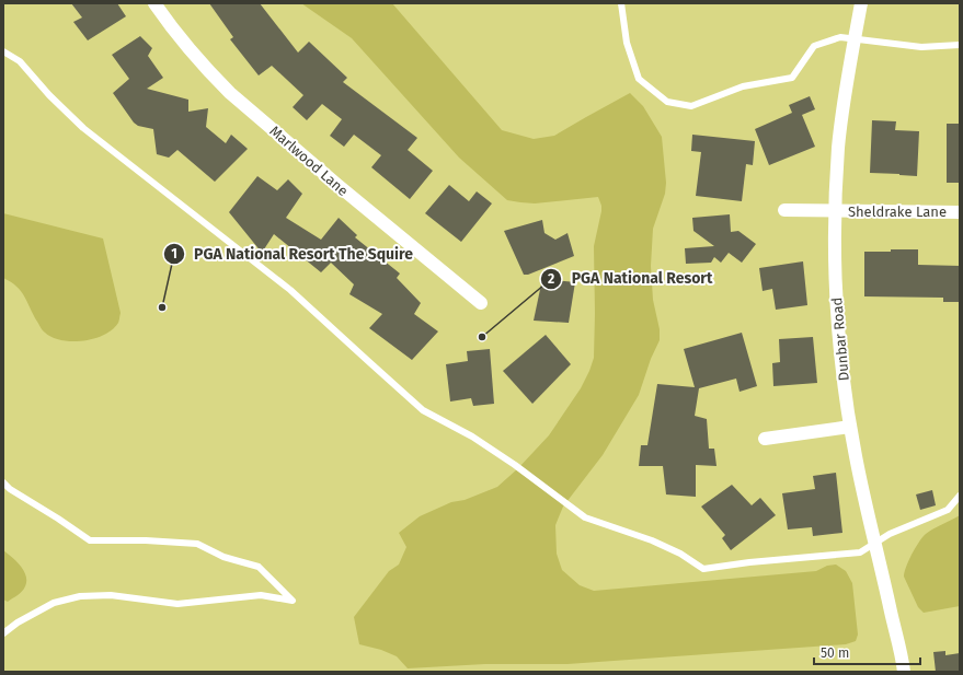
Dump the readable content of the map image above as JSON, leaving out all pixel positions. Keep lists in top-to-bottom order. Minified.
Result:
{"streets":{"street":["Marlwood Lane","Sheldrake Lane","Dunbar Road"]},"crossings":[["Sheldrake Lane","Dunbar Road"]],"places":["PGA National Resort The Squire","PGA National Resort"],"scale_bar":"50 m"}
